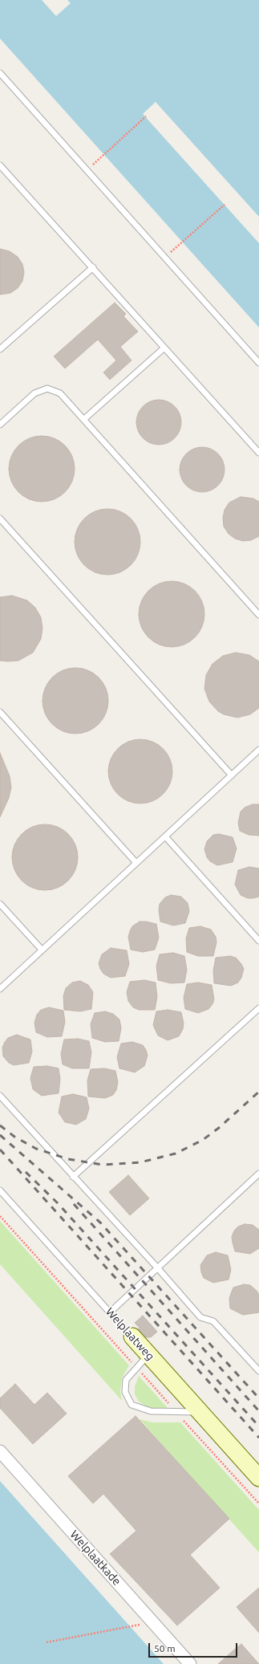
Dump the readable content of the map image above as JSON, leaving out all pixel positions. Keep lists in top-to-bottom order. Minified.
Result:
{"streets":{"street":["Welplaatweg","Welplaatkade"]},"scale_bar":"50 m"}
